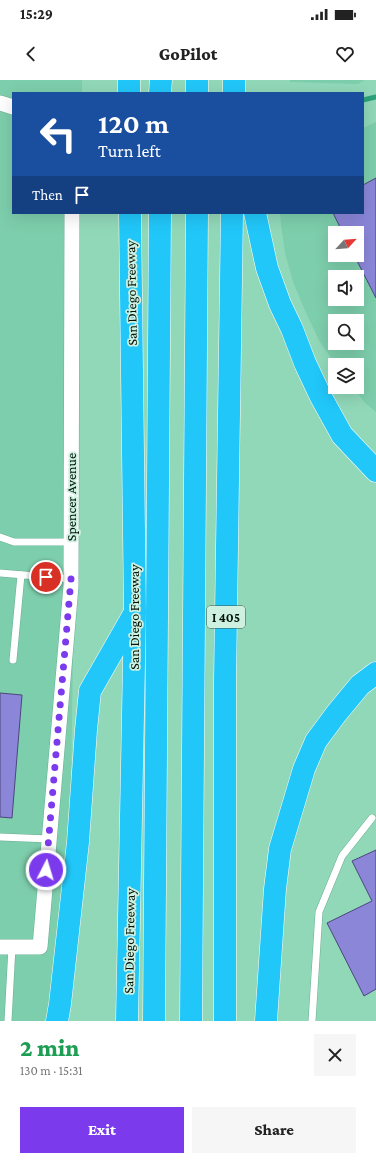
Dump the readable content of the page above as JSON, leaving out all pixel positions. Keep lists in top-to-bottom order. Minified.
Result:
{"streets":{"highway":["San Diego Freeway","I 405"],"street":["Spencer Avenue"]},"north":"top right","page":{"status":"15:29","header":"GoPilot","turn":["120 m","Turn left"],"then":"Then","heading":["2 min","130 m · 15:31"],"buttons":["Exit","Share"]}}
